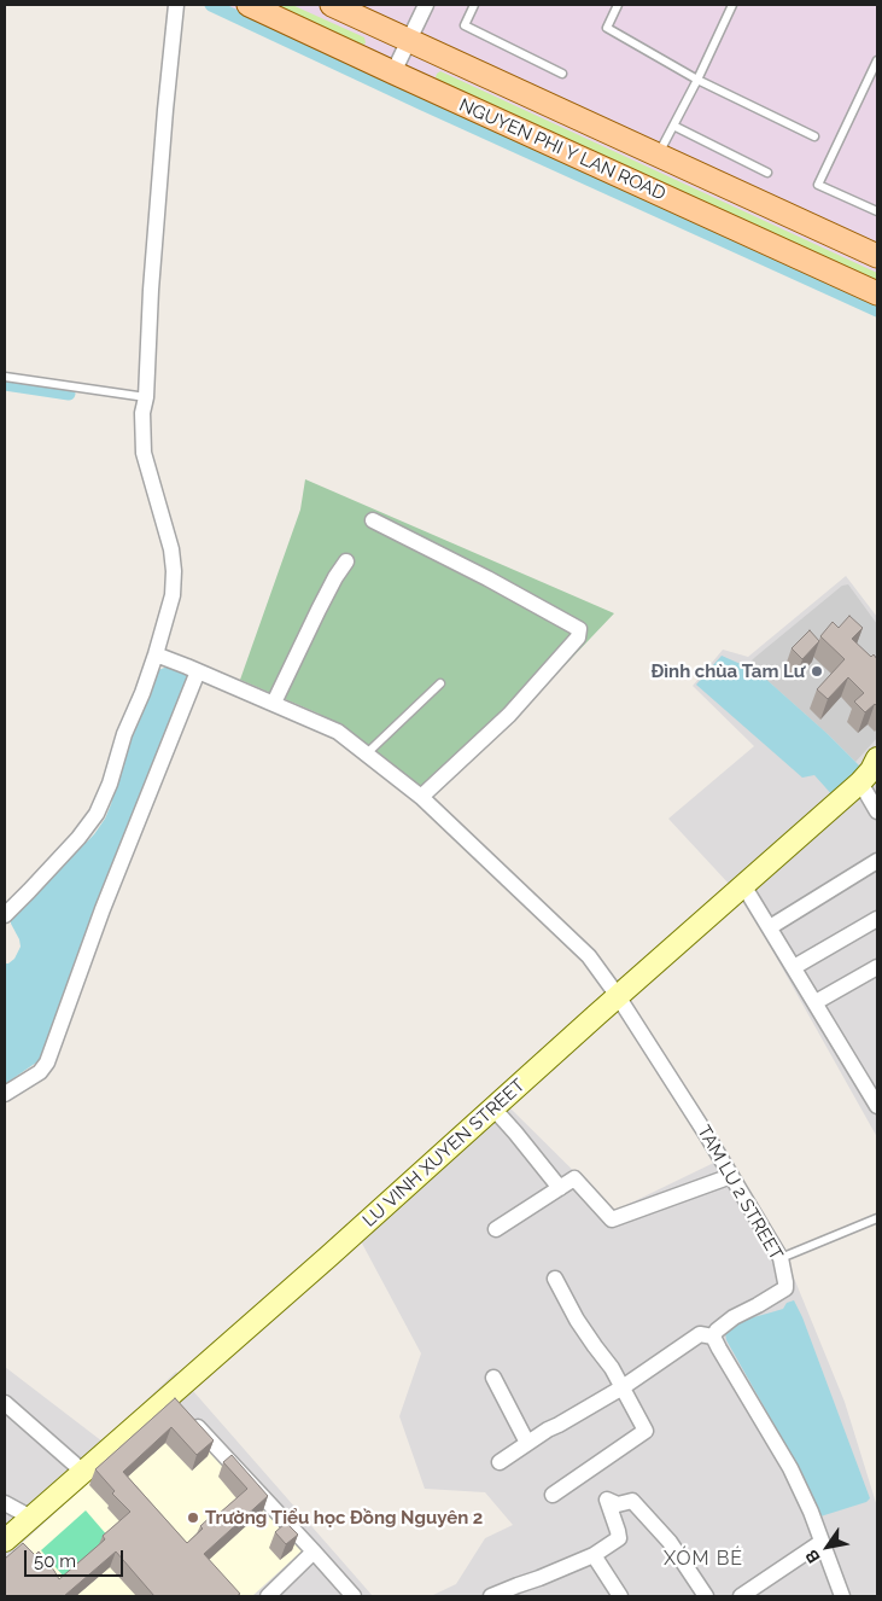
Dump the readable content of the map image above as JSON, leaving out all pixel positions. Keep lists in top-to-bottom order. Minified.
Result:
{"streets":{"main road":["NGUYEN PHI Y LAN ROAD"],"street":["LU VINH XUYEN STREET","TAM LU 2 STREET"]},"crossings":[["LU VINH XUYEN STREET","TAM LU 2 STREET"]],"districts":["XÓM BÉ"],"places":["Đình chùa Tam Lư","Trường Tiểu học Đồng Nguyên 2"],"scale_bar":"50 m","north":"bottom left"}
